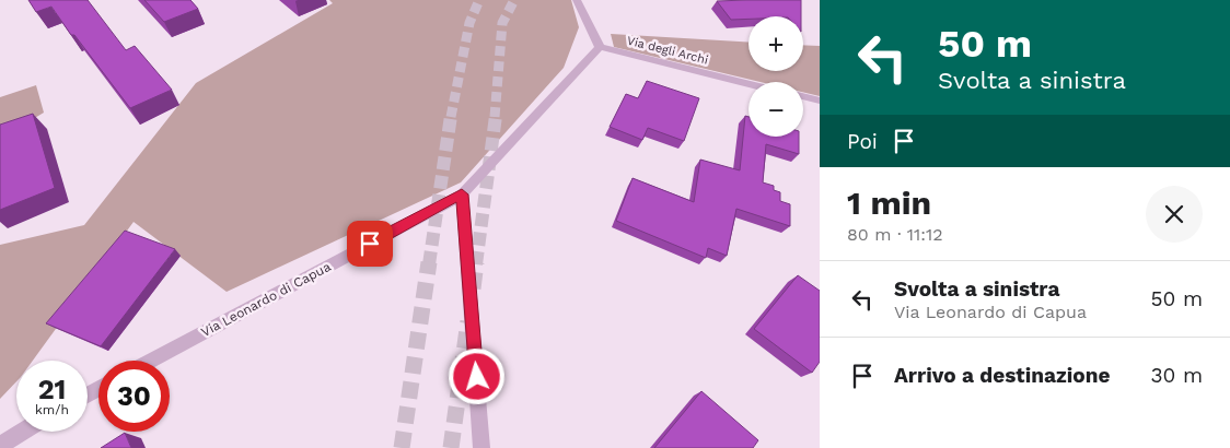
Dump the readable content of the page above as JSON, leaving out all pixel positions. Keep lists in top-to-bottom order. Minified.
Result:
{"streets":{"street":["Via degli Archi","Via Leonardo di Capua"]},"crossings":[["Via degli Archi","Via Leonardo di Capua"]],"page":{"turn":["50 m","Svolta a sinistra"],"map_buttons":["+","−"],"then":"Poi","heading":["1 min","80 m · 11:12"],"list":[{"name":"Svolta a sinistra","note":"Via Leonardo di Capua","value":"50 m"},{"name":"Arrivo a destinazione","value":"30 m"}],"speed":"21 km/h","limit":"30"}}
